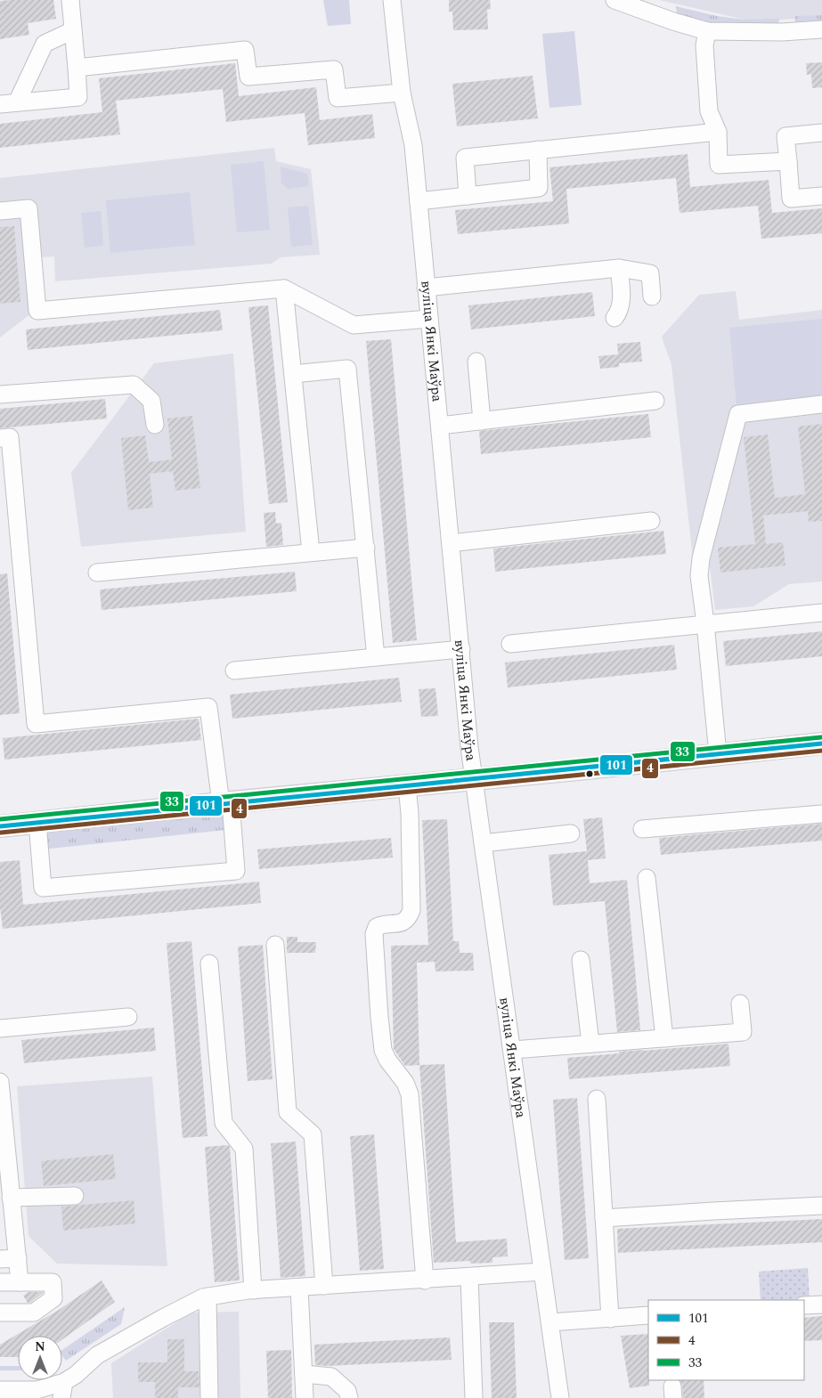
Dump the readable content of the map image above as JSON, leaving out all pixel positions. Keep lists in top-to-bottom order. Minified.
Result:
{"streets":{"street":["вуліца Янкі Маўра"]},"lines":["transit line 33","transit line 101","transit line 4"],"legend":["101","4","33"],"north":"top"}
